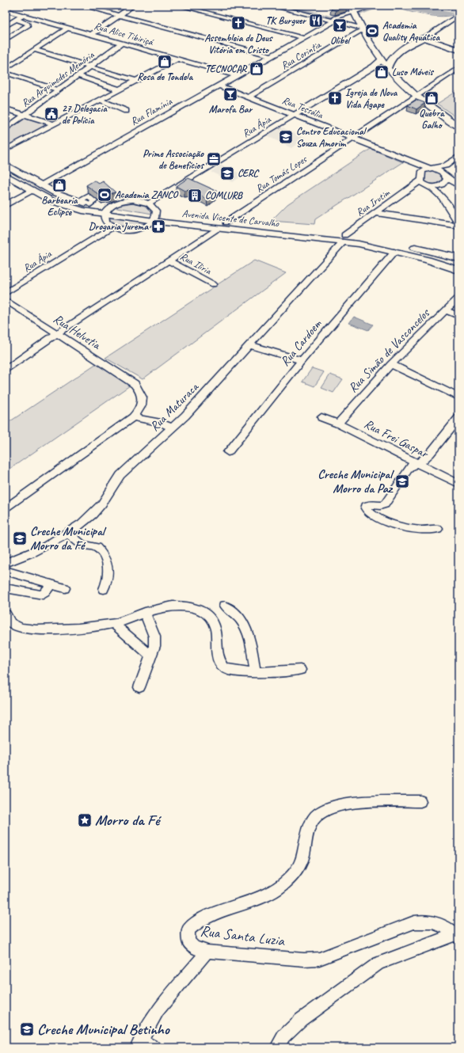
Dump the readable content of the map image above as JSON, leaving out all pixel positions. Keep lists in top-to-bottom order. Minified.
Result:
{"streets":{"main road":["Avenida Vicente de Carvalho"],"street":["Rua Alice Tibiriçá","Rua Corintia","Rua Arquimedes Memória","Rua Tessália","Rua Flamínia","Rua Ápia","Rua Tomás Lopes","Rua Irutim","Rua Iliria","Rua Helvetia","Rua Cardoem","Rua Simão de Vasconcelos","Rua Maturaca","Rua Frei Gaspar","Rua Santa Luzia"]},"crossings":[["Rua Alice Tibiriçá","Rua Arquimedes Memória"],["Rua Alice Tibiriçá","Rua Flamínia"],["Rua Corintia","Rua Tessália"],["Rua Tessália","Rua Flamínia"],["Rua Tessália","Rua Ápia"],["Rua Tessália","Rua Tomás Lopes"],["Rua Tessália","Rua Irutim"],["Rua Flamínia","Avenida Vicente de Carvalho"],["Rua Tomás Lopes","Avenida Vicente de Carvalho"],["Rua Irutim","Avenida Vicente de Carvalho"],["Rua Irutim","Rua Maturaca"],["Avenida Vicente de Carvalho","Rua Cardoem"],["Avenida Vicente de Carvalho","Rua Maturaca"],["Rua Helvetia","Rua Maturaca"],["Rua Simão de Vasconcelos","Rua Frei Gaspar"]],"places":{"restaurant":["TK Burguer"],"church":["Assembleia de Deus Vitória em Cristo","Igreja de Nova Vida Ágape"],"bar":["Olibel","Marofa Bar"],"sports":["Academia Quality Aquática","Academia ZANCO"],"shop":["Rosa de Tondela","TECNOCAR","Luso Móveis","Quebra Galho","Barbearia Eclipse"],"public building":["27 Delegacia de Polícia"],"school or university":["Centro Educacional Souza Amorim","CERC","Creche Municipal Morro da Paz","Creche Municipal Morro da Fé","Creche Municipal Betinho"],"office":["Prime Associação de Benefícios"],"building":["COMLURB"],"pharmacy":["Drogaria Jurema"],"place":["Morro da Fé"]}}
